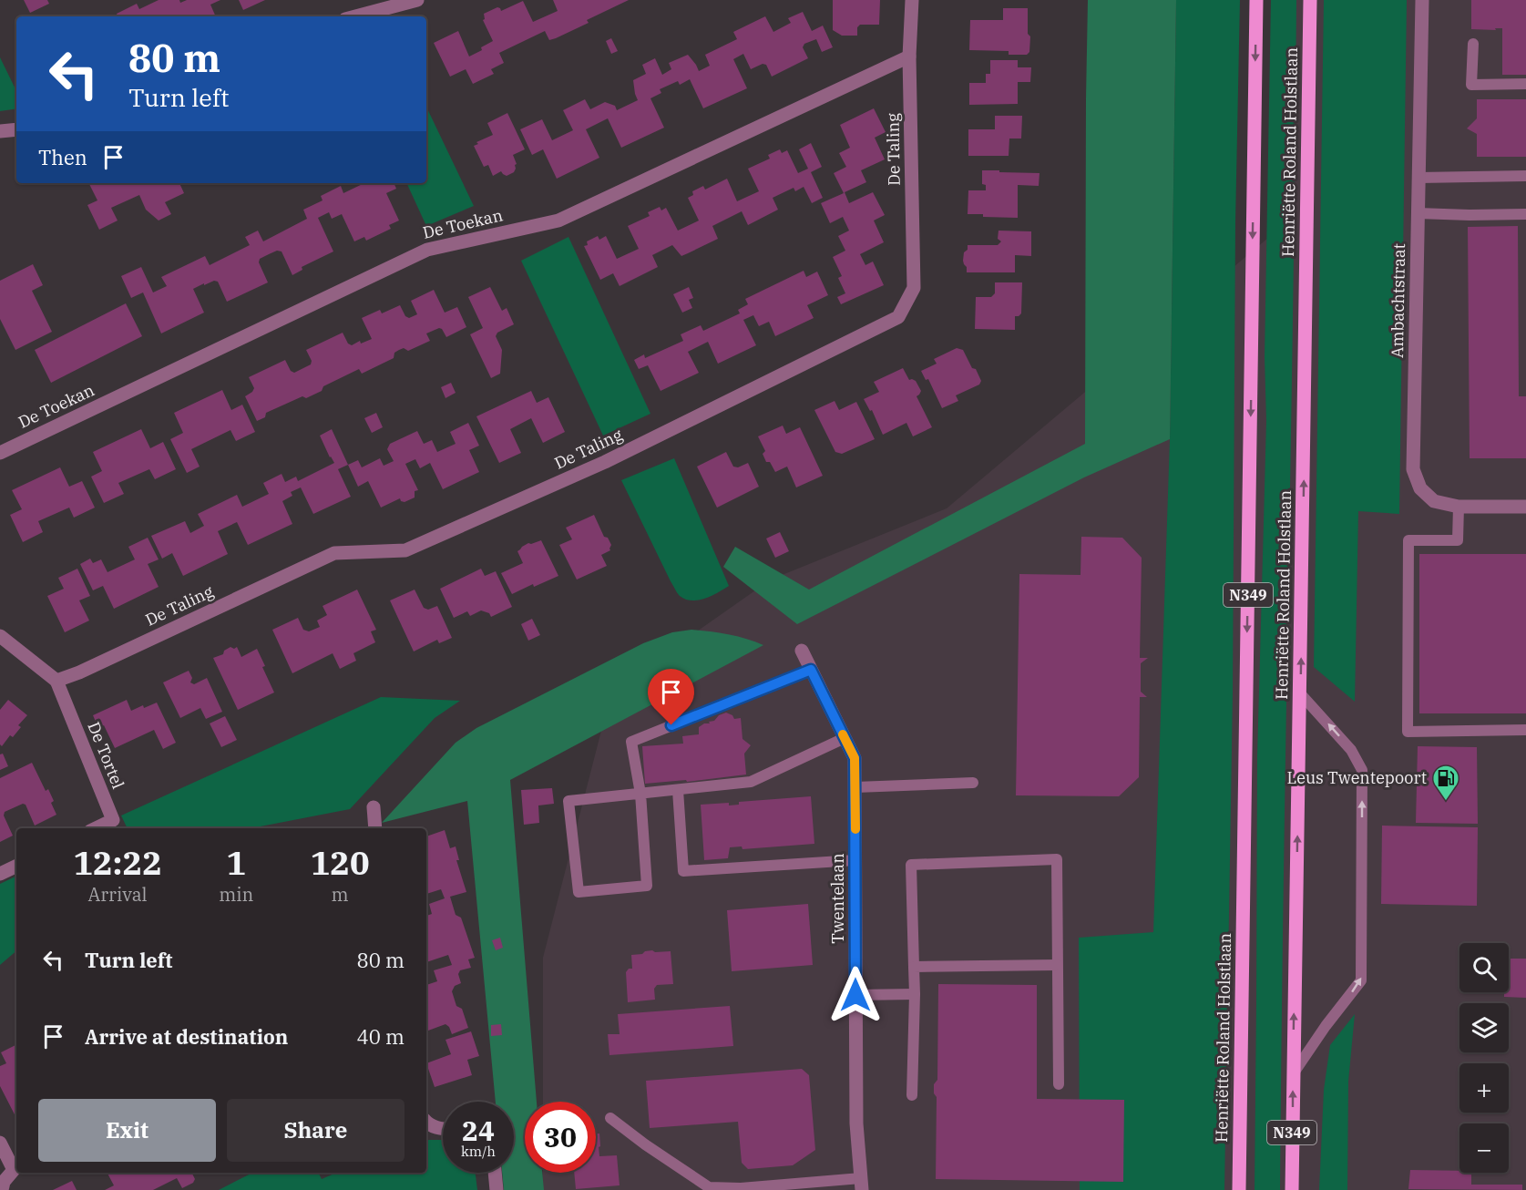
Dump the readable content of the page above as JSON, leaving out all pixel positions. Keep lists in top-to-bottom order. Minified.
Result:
{"streets":{"main road":["Henriëtte Roland Holstlaan","N349"],"street":["De Taling","De Toekan","Ambachtstraat","De Tortel","Twentelaan"]},"crossings":[["De Taling","De Toekan"],["De Taling","De Tortel"]],"places":{"fuel station":["Leus Twentepoort"]},"page":{"turn":["80 m","Turn left"],"then":"Then","eta":["12:22","Arrival","1","min","120","m"],"list":[{"name":"Turn left","value":"80 m"},{"name":"Arrive at destination","value":"40 m"}],"map_buttons":["+","−"],"buttons":["Exit","Share"],"speed":"24 km/h","limit":"30"}}
